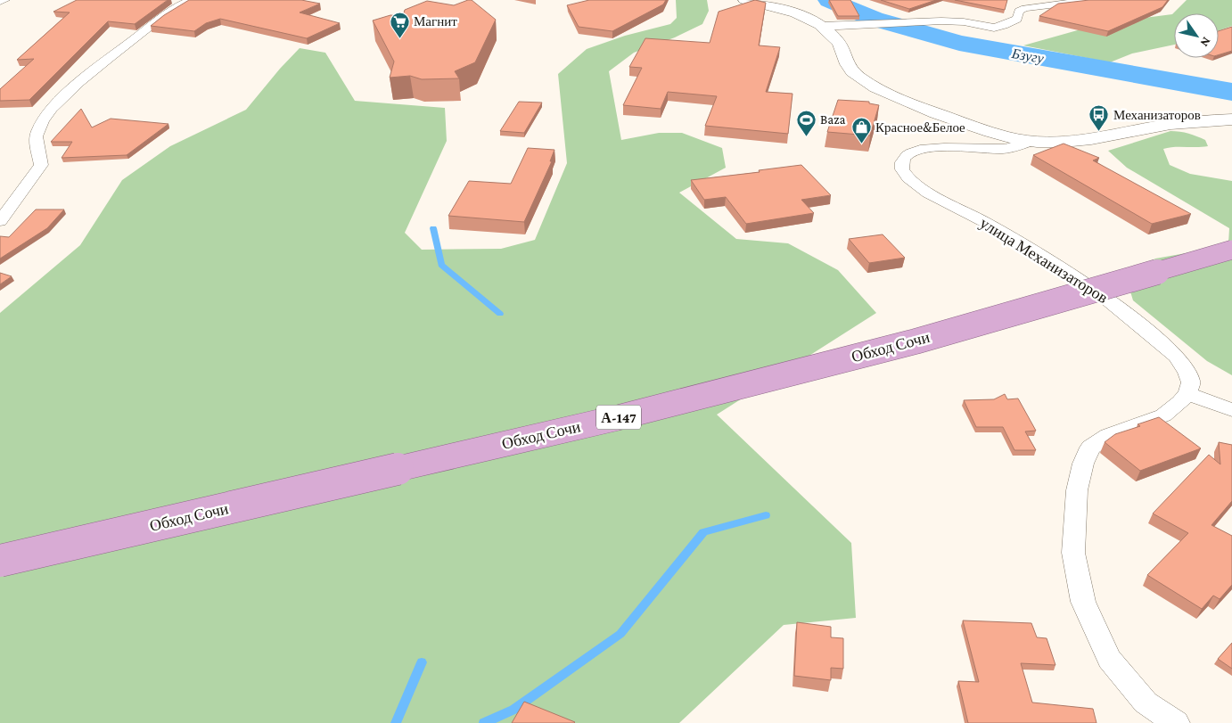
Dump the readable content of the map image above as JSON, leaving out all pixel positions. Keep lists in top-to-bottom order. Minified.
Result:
{"streets":{"highway":["Обход Сочи","А-147"],"street":["улица Механизаторов"]},"water":["Бзугу"],"places":{"supermarket":["Магнит"],"bus stop":["Механизаторов"],"sports":["Baza"],"shop":["Красное&Белое"]},"north":"bottom right"}
